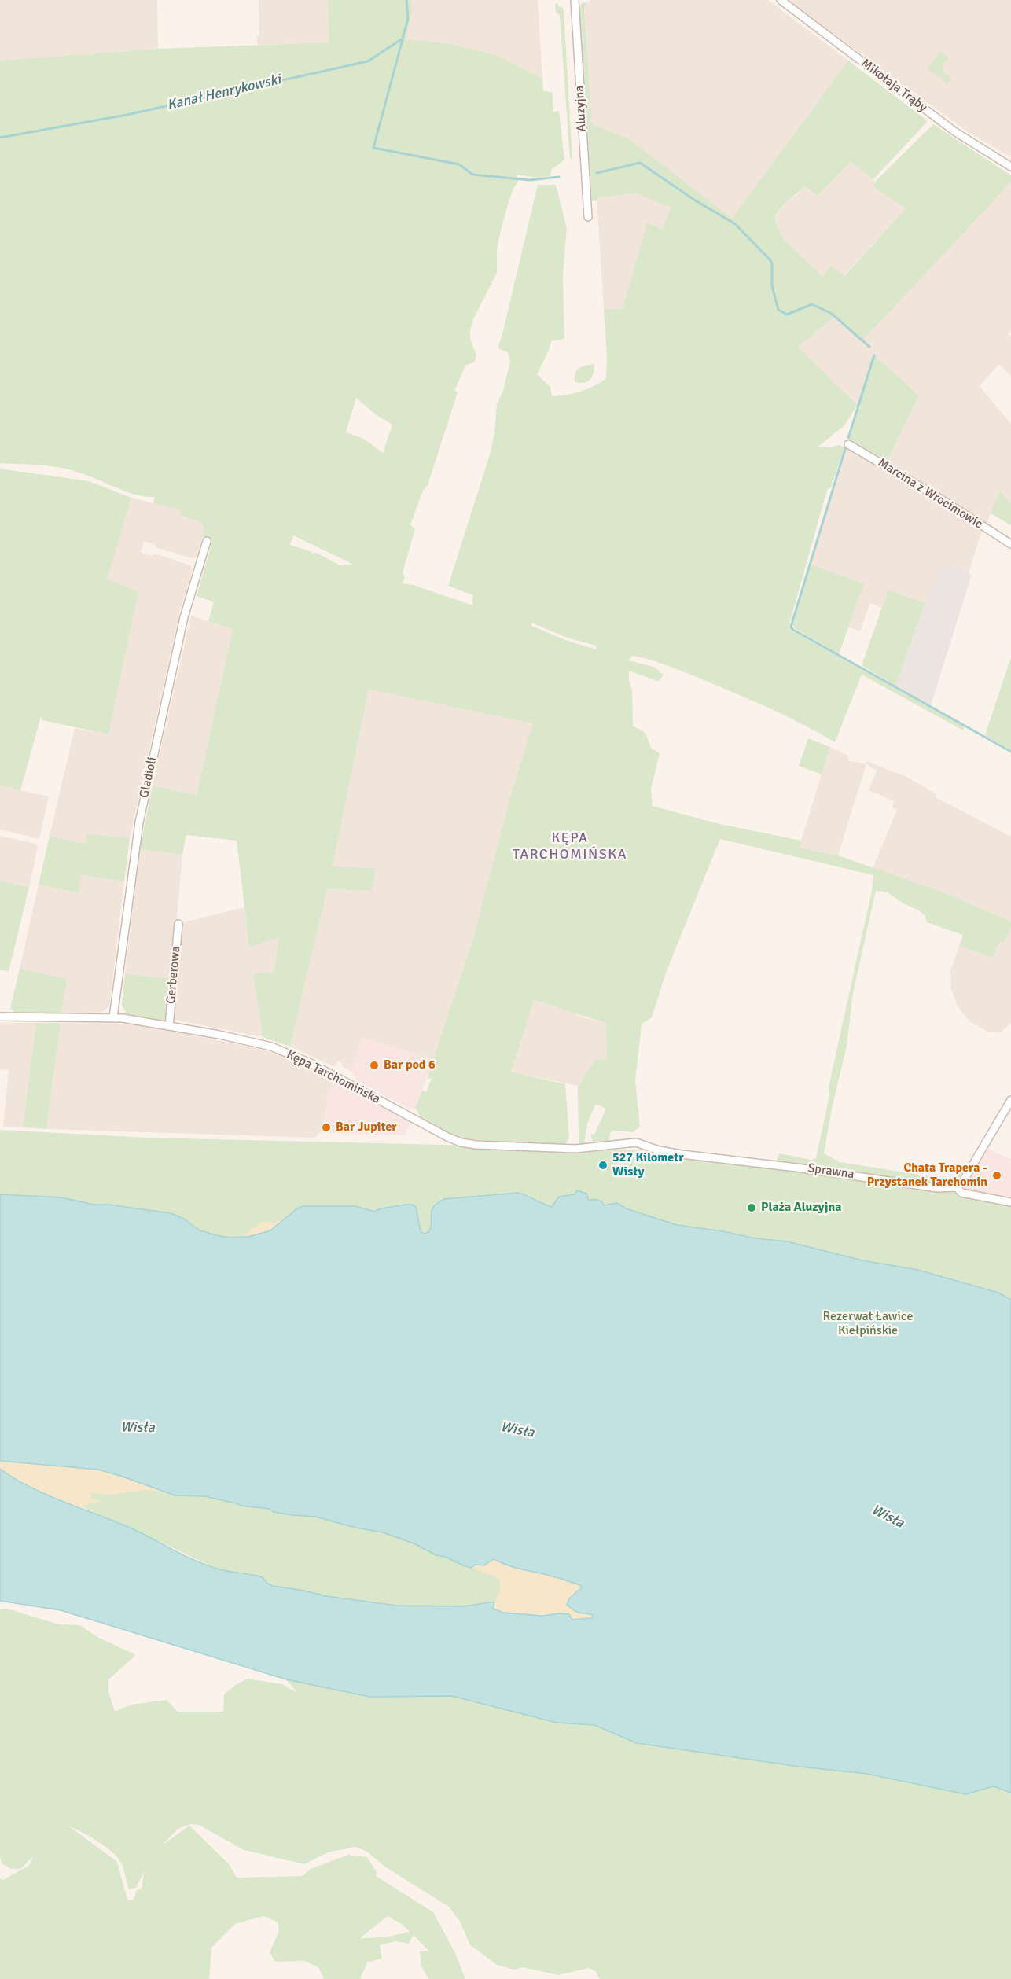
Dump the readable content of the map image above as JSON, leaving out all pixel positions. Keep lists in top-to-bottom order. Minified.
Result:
{"streets":{"street":["Mikołaja Trąby","Aluzyjna","Marcina z Wrocimowic","Gladioli","Gerberowa","Kępa Tarchomińska","Sprawna"]},"crossings":[["Gladioli","Kępa Tarchomińska"],["Gerberowa","Kępa Tarchomińska"],["Kępa Tarchomińska","Sprawna"]],"districts":["KĘPA TARCHOMIŃSKA"],"water":["Kanał Henrykowski","Wisła"],"parks":["Rezerwat Ławice Kiełpińskie"],"places":["Bar pod 6","Bar Jupiter","527 Kilometr Wisły","Chata Trapera - Przystanek Tarchomin","Plaża Aluzyjna"]}
